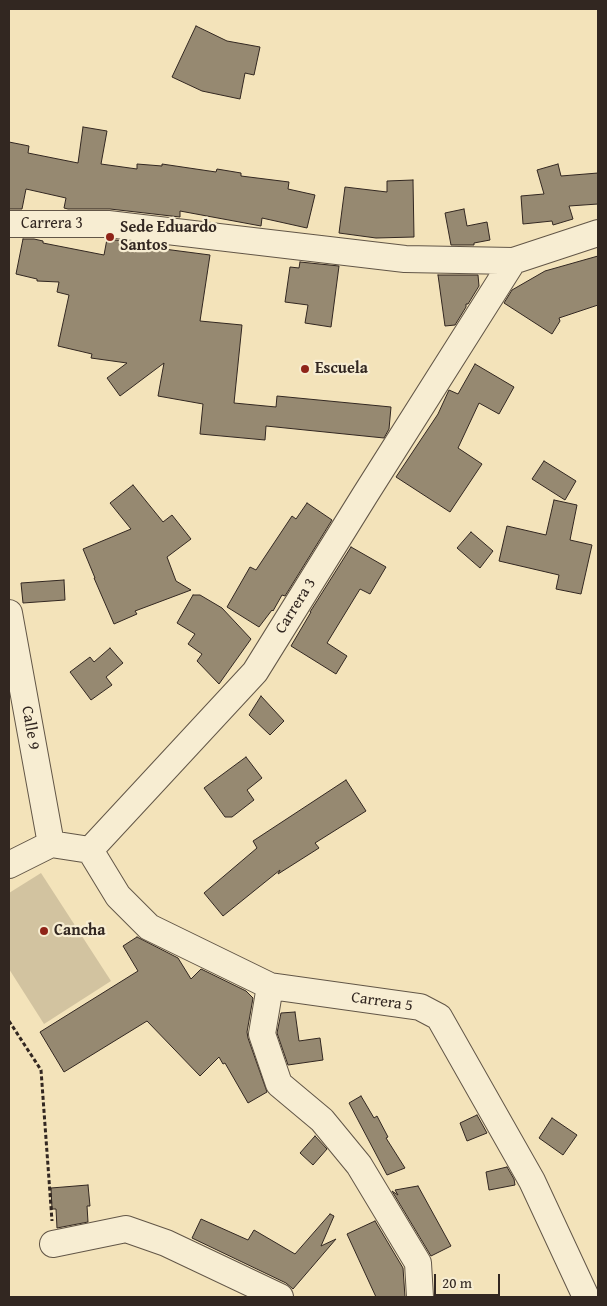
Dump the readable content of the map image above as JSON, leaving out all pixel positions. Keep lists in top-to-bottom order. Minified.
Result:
{"streets":{"street":["Carrera 3","Calle 9","Carrera 5"]},"crossings":[["Carrera 3","Carrera 5"]],"places":["Sede Eduardo Santos","Escuela","Cancha"],"scale_bar":"20 m"}
